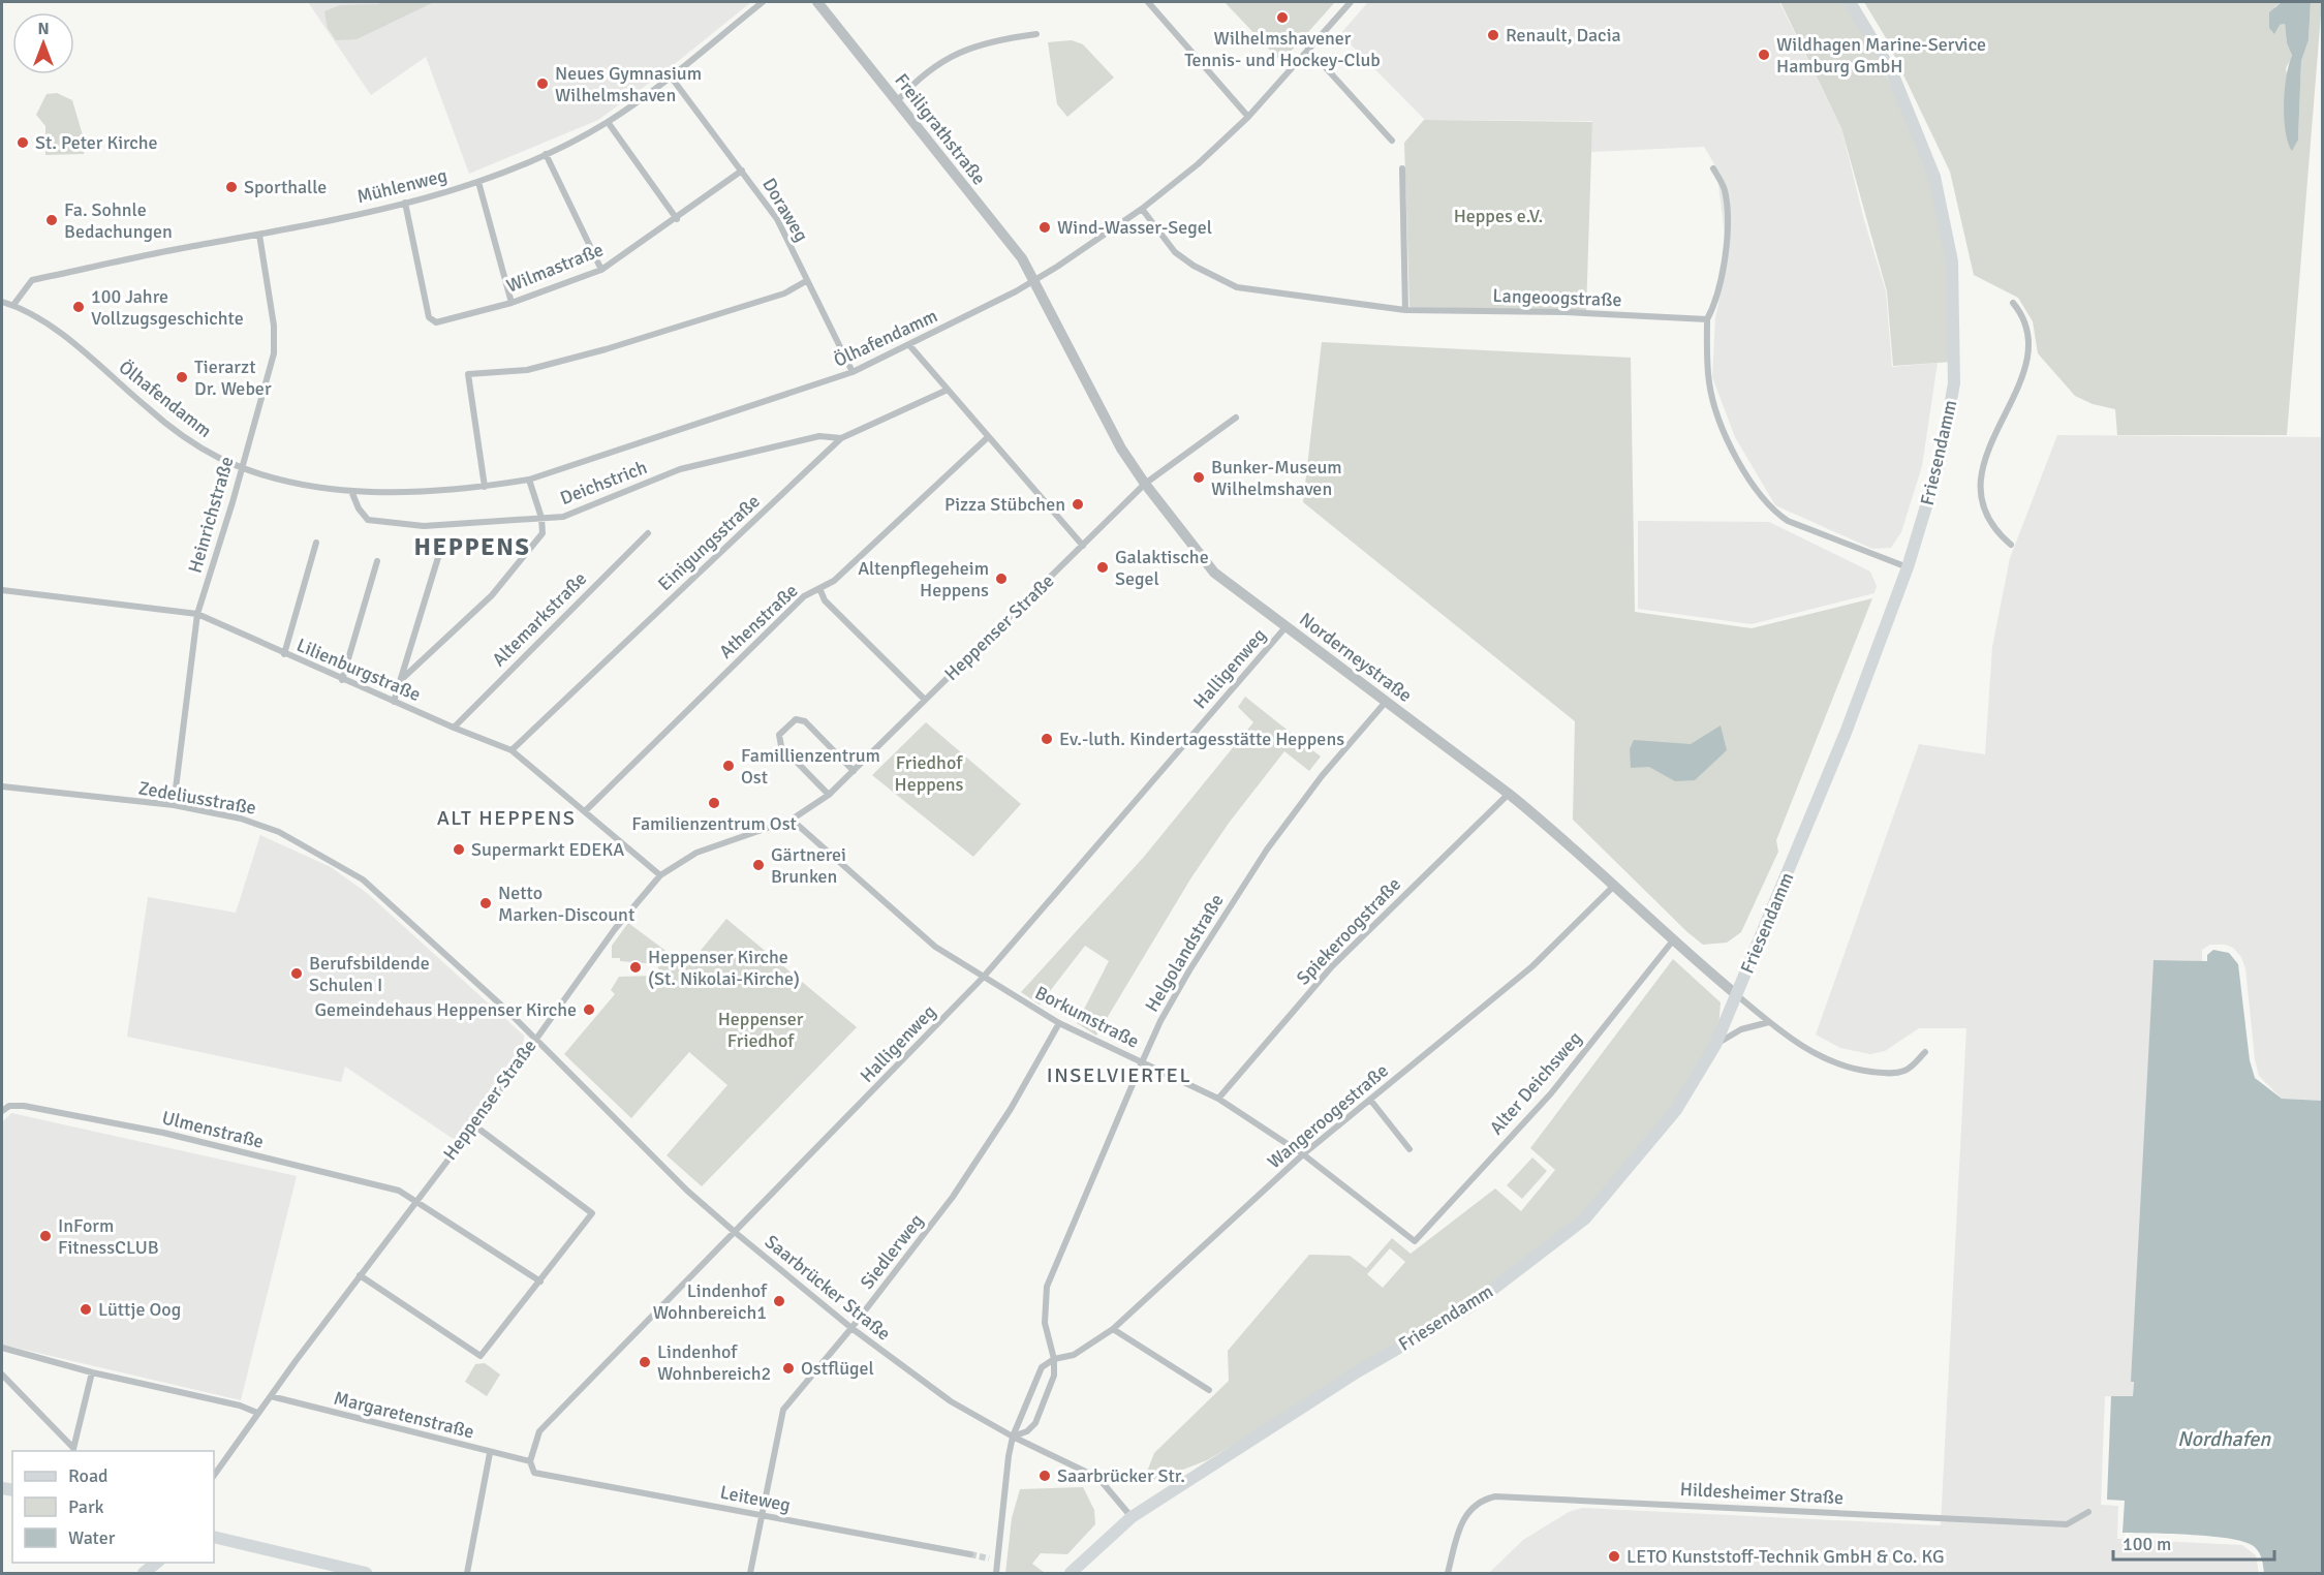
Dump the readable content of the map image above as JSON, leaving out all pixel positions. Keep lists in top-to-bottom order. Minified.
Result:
{"streets":{"main road":["Friesendamm"],"street":["Freiligrathstraße","Mühlenweg","Doraweg","Wilmastraße","Langeoogstraße","Ölhafendamm","Deichstrich","Heinrichstraße","Einigungsstraße","Altemarkstraße","Athenstraße","Heppenser Straße","Norderneystraße","Halligenweg","Lilienburgstraße","Zedeliusstraße","Spiekeroogstraße","Helgolandstraße","Borkumstraße","Alter Deichsweg","Wangeroogestraße","Ulmenstraße","Siedlerweg","Saarbrücker Straße","Margaretenstraße","Hildesheimer Straße","Leiteweg"]},"crossings":[["Freiligrathstraße","Ölhafendamm"],["Freiligrathstraße","Norderneystraße"],["Mühlenweg","Doraweg"],["Mühlenweg","Wilmastraße"],["Mühlenweg","Ölhafendamm"],["Mühlenweg","Heinrichstraße"],["Doraweg","Wilmastraße"],["Doraweg","Ölhafendamm"],["Langeoogstraße","Ölhafendamm"],["Ölhafendamm","Deichstrich"],["Ölhafendamm","Heinrichstraße"],["Ölhafendamm","Norderneystraße"],["Friesendamm","Norderneystraße"],["Friesendamm","Saarbrücker Straße"],["Deichstrich","Einigungsstraße"],["Heinrichstraße","Lilienburgstraße"],["Heinrichstraße","Zedeliusstraße"],["Einigungsstraße","Lilienburgstraße"],["Altemarkstraße","Lilienburgstraße"],["Athenstraße","Lilienburgstraße"],["Heppenser Straße","Norderneystraße"],["Heppenser Straße","Lilienburgstraße"],["Heppenser Straße","Zedeliusstraße"],["Heppenser Straße","Borkumstraße"],["Heppenser Straße","Ulmenstraße"],["Heppenser Straße","Saarbrücker Straße"],["Heppenser Straße","Margaretenstraße"],["Norderneystraße","Halligenweg"],["Norderneystraße","Spiekeroogstraße"],["Norderneystraße","Helgolandstraße"],["Norderneystraße","Alter Deichsweg"],["Norderneystraße","Wangeroogestraße"],["Halligenweg","Borkumstraße"],["Halligenweg","Saarbrücker Straße"],["Halligenweg","Margaretenstraße"],["Halligenweg","Leiteweg"],["Zedeliusstraße","Saarbrücker Straße"],["Spiekeroogstraße","Borkumstraße"],["Helgolandstraße","Borkumstraße"],["Helgolandstraße","Wangeroogestraße"],["Helgolandstraße","Saarbrücker Straße"],["Borkumstraße","Alter Deichsweg"],["Borkumstraße","Wangeroogestraße"],["Borkumstraße","Siedlerweg"],["Siedlerweg","Saarbrücker Straße"],["Siedlerweg","Leiteweg"],["Margaretenstraße","Leiteweg"]],"districts":["HEPPENS","ALT HEPPENS","INSELVIERTEL"],"water":["Nordhafen"],"parks":["Heppes e.V.","Friedhof Heppens","Heppenser Friedhof"],"places":["Wilhelmshavener Tennis- und Hockey-Club","Renault, Dacia","Wildhagen Marine-Service Hamburg GmbH","Neues Gymnasium Wilhelmshaven","St. Peter Kirche","Sporthalle","Fa. Sohnle Bedachungen","Wind-Wasser-Segel","100 Jahre Vollzugsgeschichte","Tierarzt Dr. Weber","Bunker-Museum Wilhelmshaven","Pizza Stübchen","Galaktische Segel","Altenpflegeheim Heppens","Ev.-luth. Kindertagesstätte Heppens","Famillienzentrum Ost","Familienzentrum Ost","Supermarkt EDEKA","Gärtnerei Brunken","Netto Marken-Discount","Heppenser Kirche (St. Nikolai-Kirche)","Berufsbildende Schulen I","Gemeindehaus Heppenser Kirche","InForm FitnessCLUB","Lindenhof Wohnbereich1","Lüttje Oog","Lindenhof Wohnbereich2","Ostflügel","Saarbrücker Str.","LETO Kunststoff-Technik GmbH & Co. KG"],"legend":["Road","Park","Water"],"scale_bar":"100 m","north":"top"}
